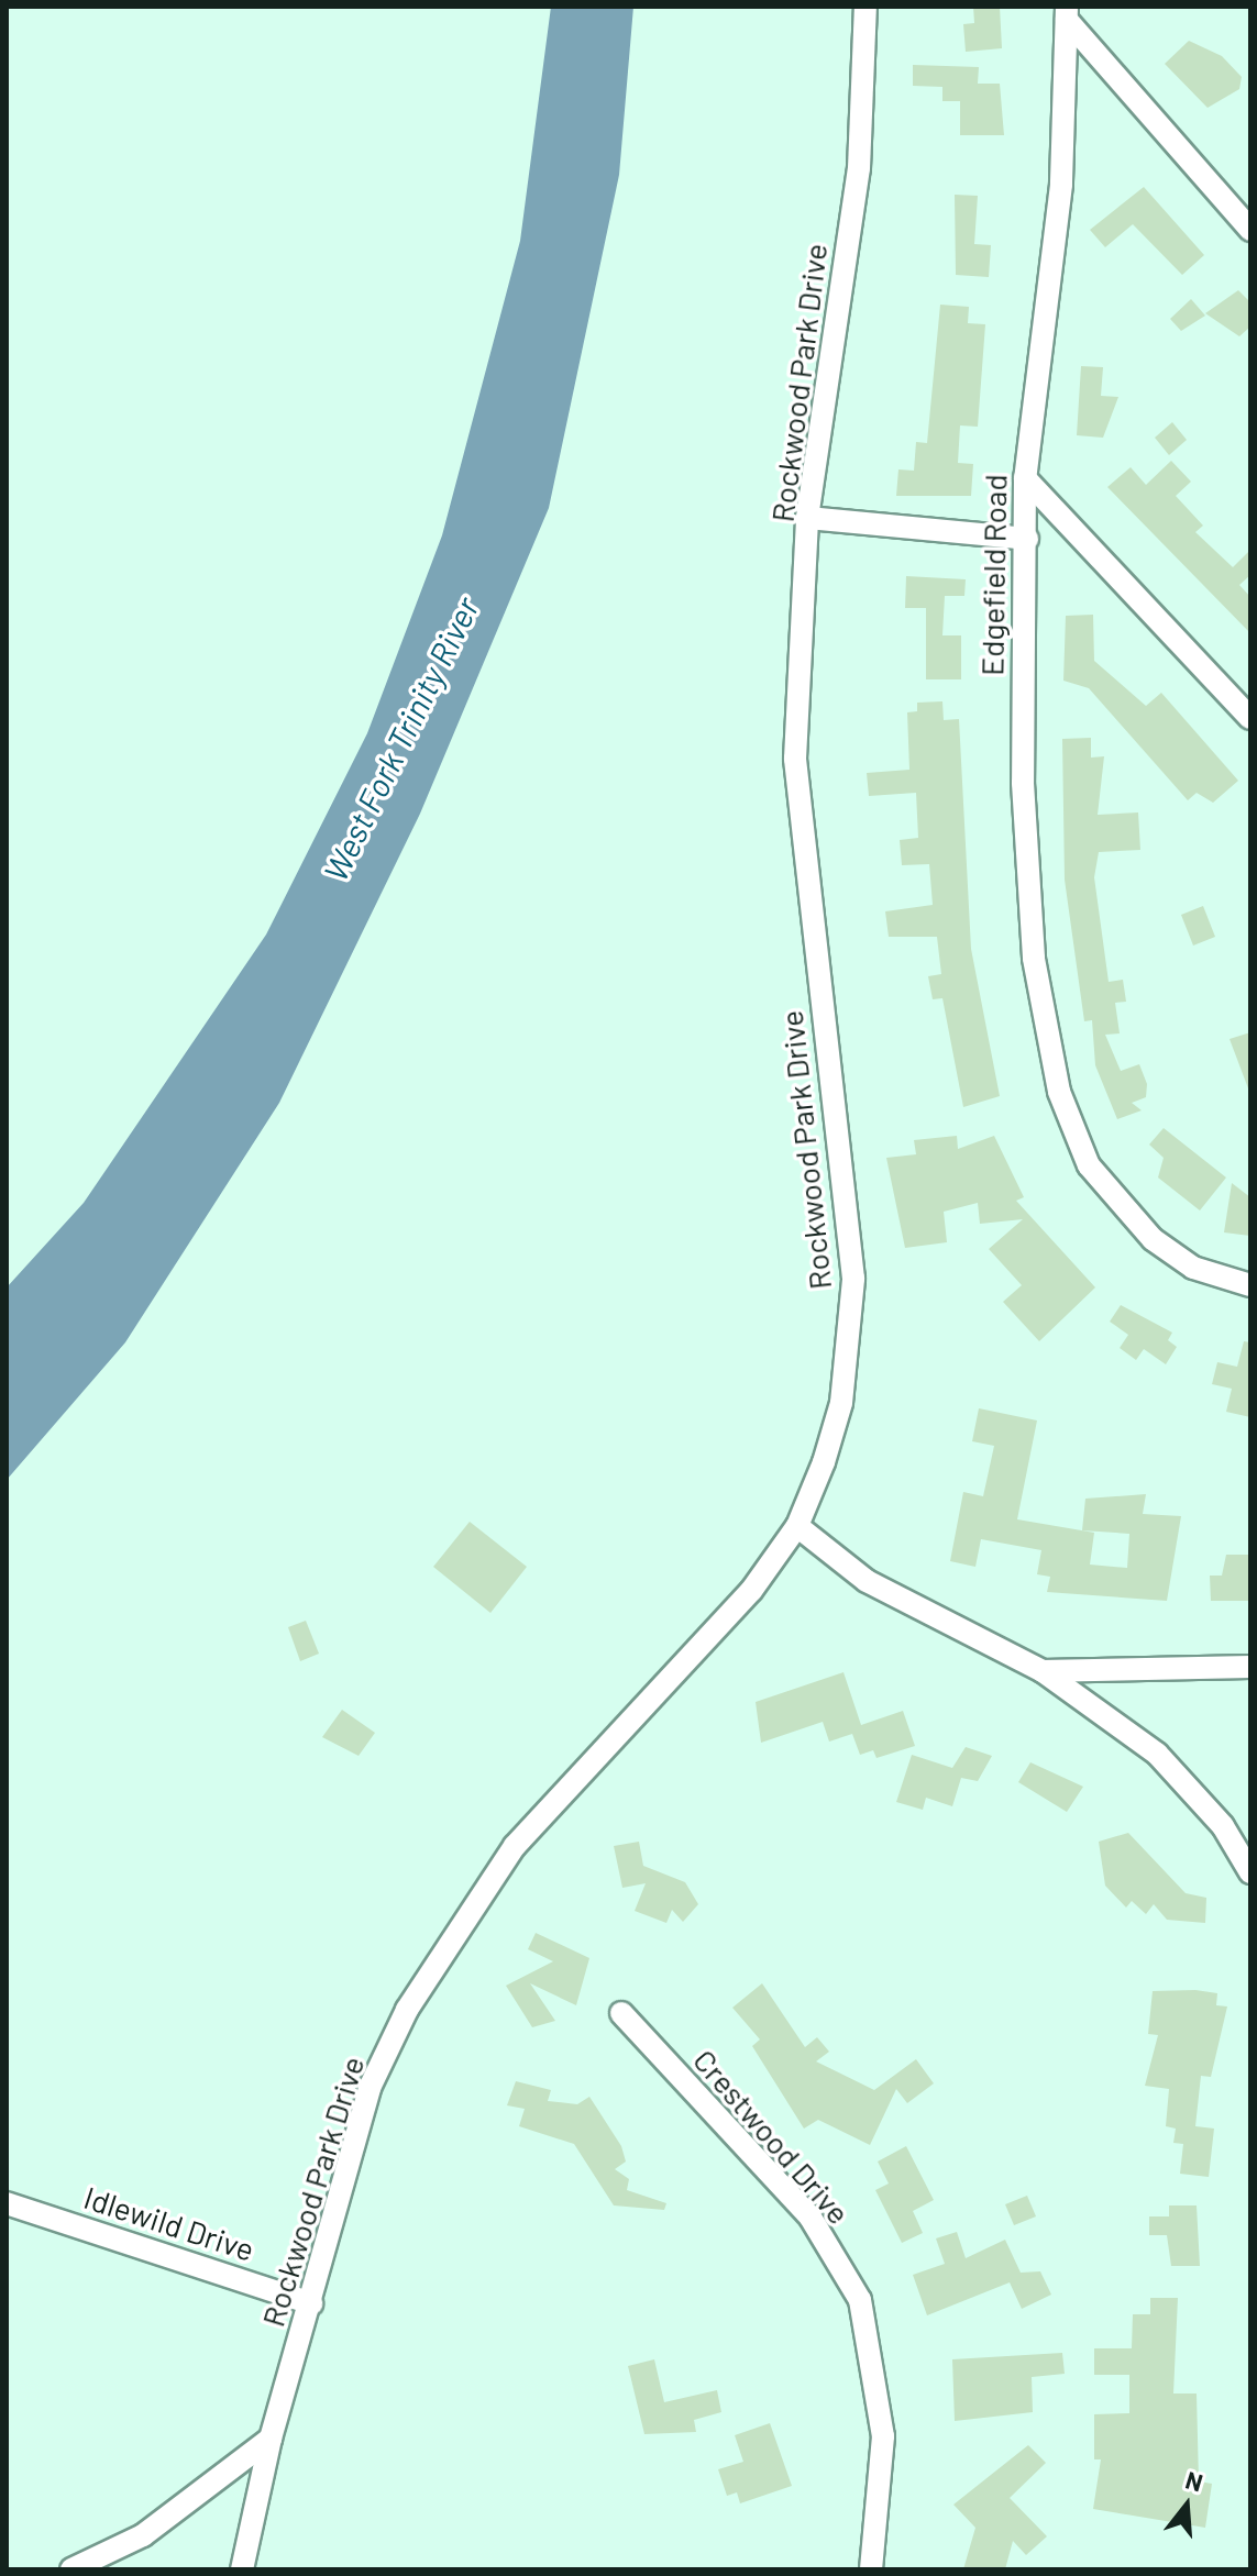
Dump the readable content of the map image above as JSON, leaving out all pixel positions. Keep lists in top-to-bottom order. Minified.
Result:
{"streets":{"street":["Rockwood Park Drive","Edgefield Road","Crestwood Drive","Idlewild Drive"]},"crossings":[["Rockwood Park Drive","Idlewild Drive"]],"water":["West Fork Trinity River"],"north":"top"}
